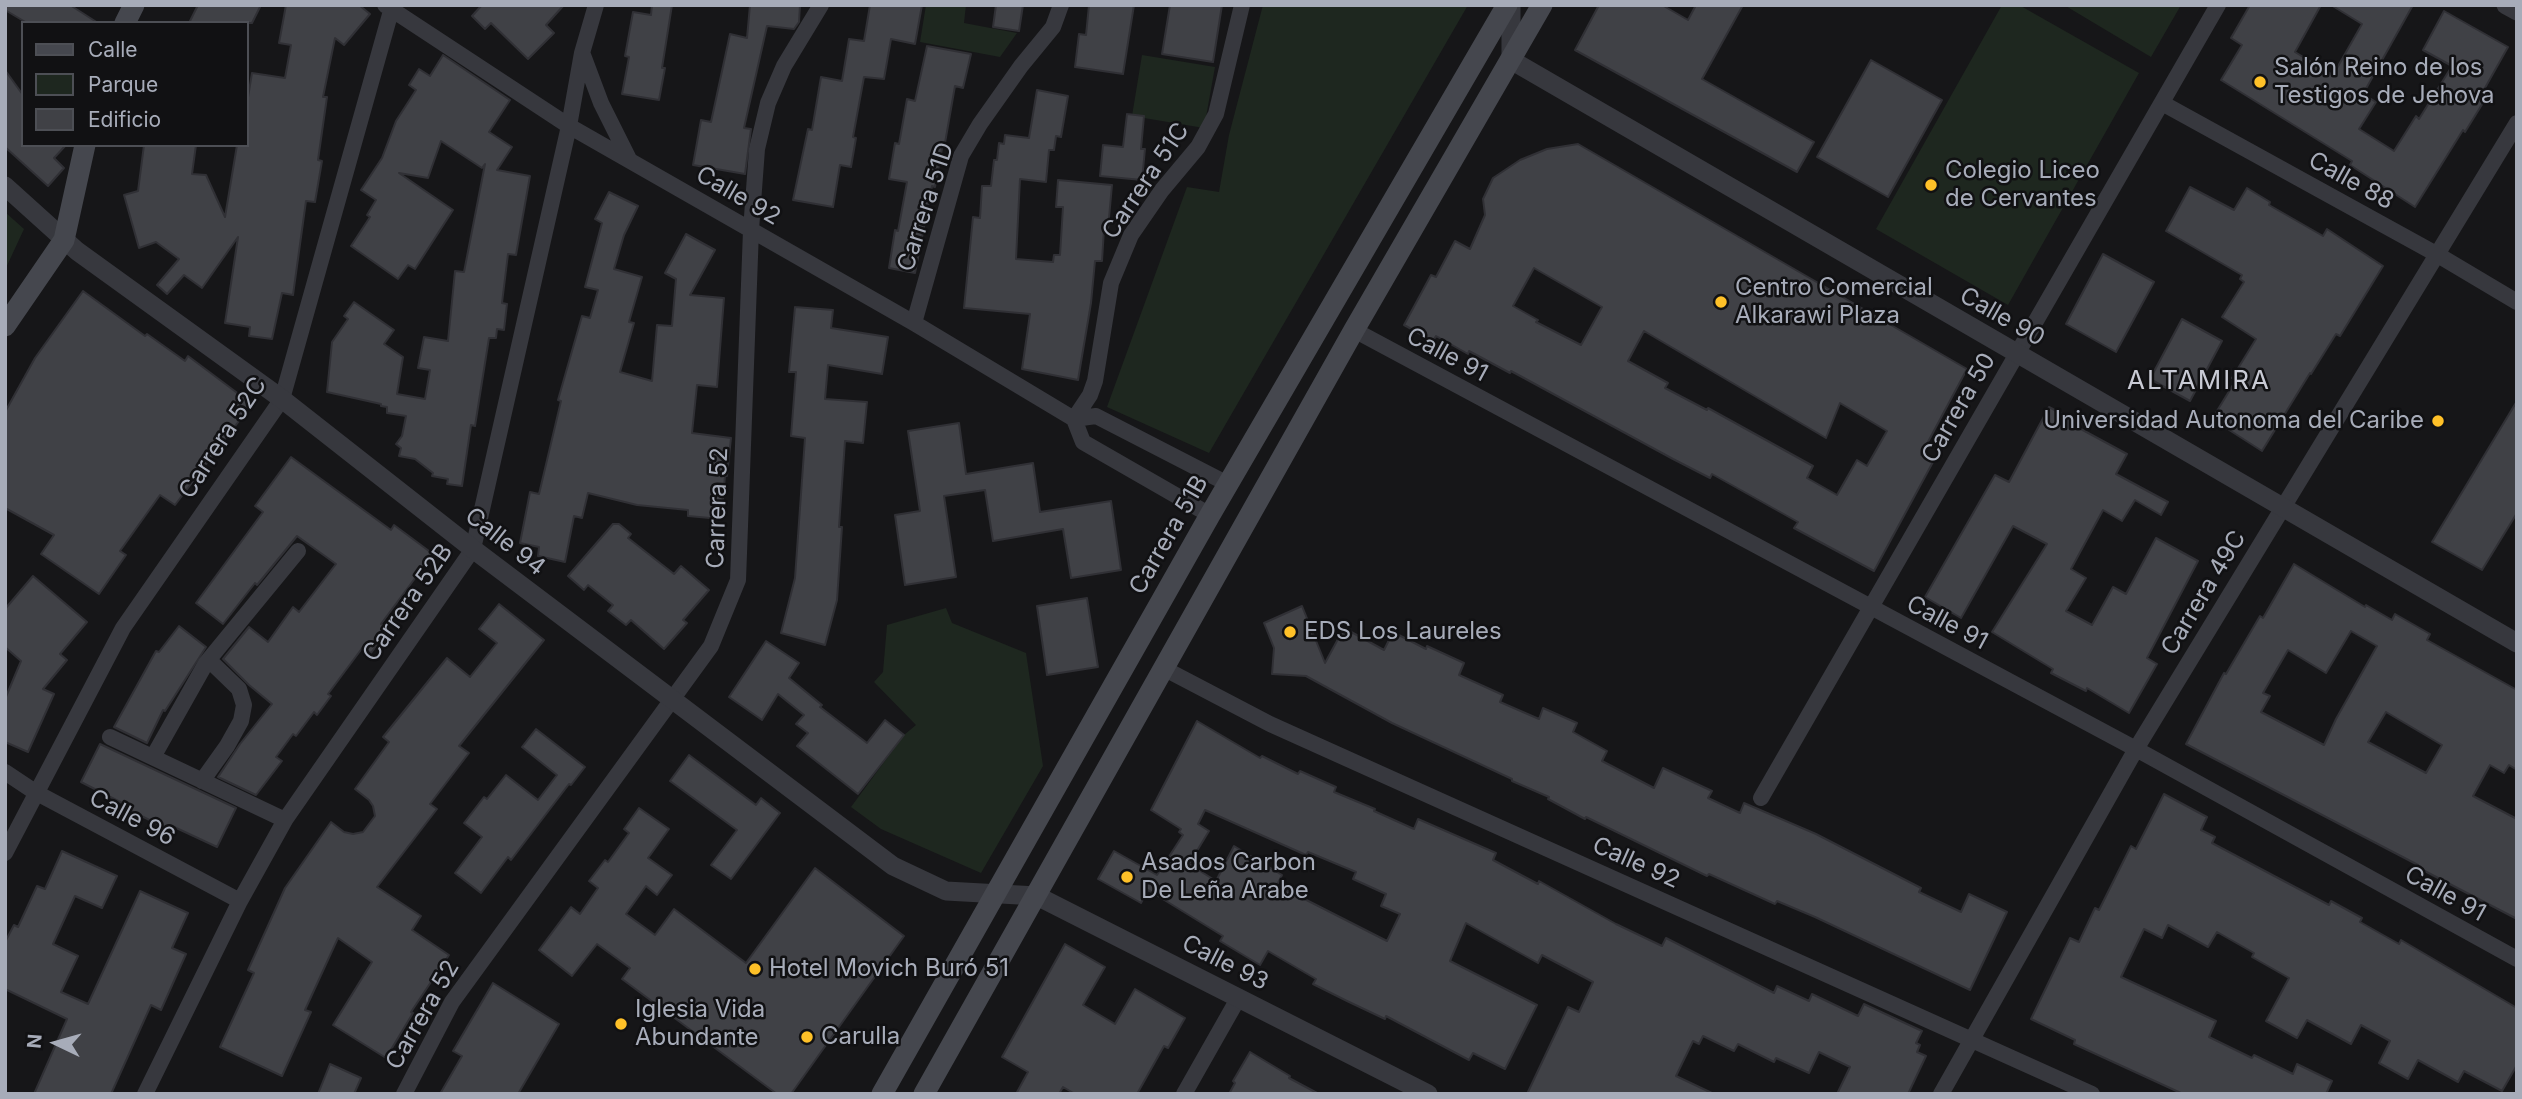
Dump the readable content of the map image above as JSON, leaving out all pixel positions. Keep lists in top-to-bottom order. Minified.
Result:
{"streets":{"main road":["Carrera 51B"],"street":["Carrera 51C","Calle 88","Calle 92","Carrera 51D","Calle 90","Calle 91","Carrera 50","Carrera 52C","Carrera 52","Calle 94","Carrera 49C","Carrera 52B","Calle 96","Calle 93"]},"crossings":[["Carrera 51C","Calle 92"],["Calle 88","Carrera 50"],["Calle 88","Carrera 49C"],["Calle 92","Carrera 51D"],["Calle 92","Carrera 52C"],["Calle 92","Carrera 52"],["Calle 92","Carrera 51B"],["Calle 92","Carrera 49C"],["Calle 92","Carrera 52B"],["Calle 90","Carrera 50"],["Calle 90","Carrera 49C"],["Calle 91","Carrera 50"],["Calle 91","Carrera 49C"],["Carrera 52C","Calle 94"],["Carrera 52C","Calle 96"],["Carrera 52","Calle 94"],["Carrera 51B","Calle 94"],["Carrera 51B","Calle 93"],["Calle 94","Carrera 52B"],["Calle 94","Calle 93"],["Carrera 52B","Calle 96"]],"districts":["ALTAMIRA"],"places":["Salón Reino de los Testigos de Jehova","Colegio Liceo de Cervantes","Centro Comercial Alkarawi Plaza","Universidad Autonoma del Caribe","EDS Los Laureles","Asados Carbon De Leña Arabe","Hotel Movich Buró 51","Iglesia Vida Abundante","Carulla"],"legend":["Calle","Parque","Edificio"],"north":"left"}
